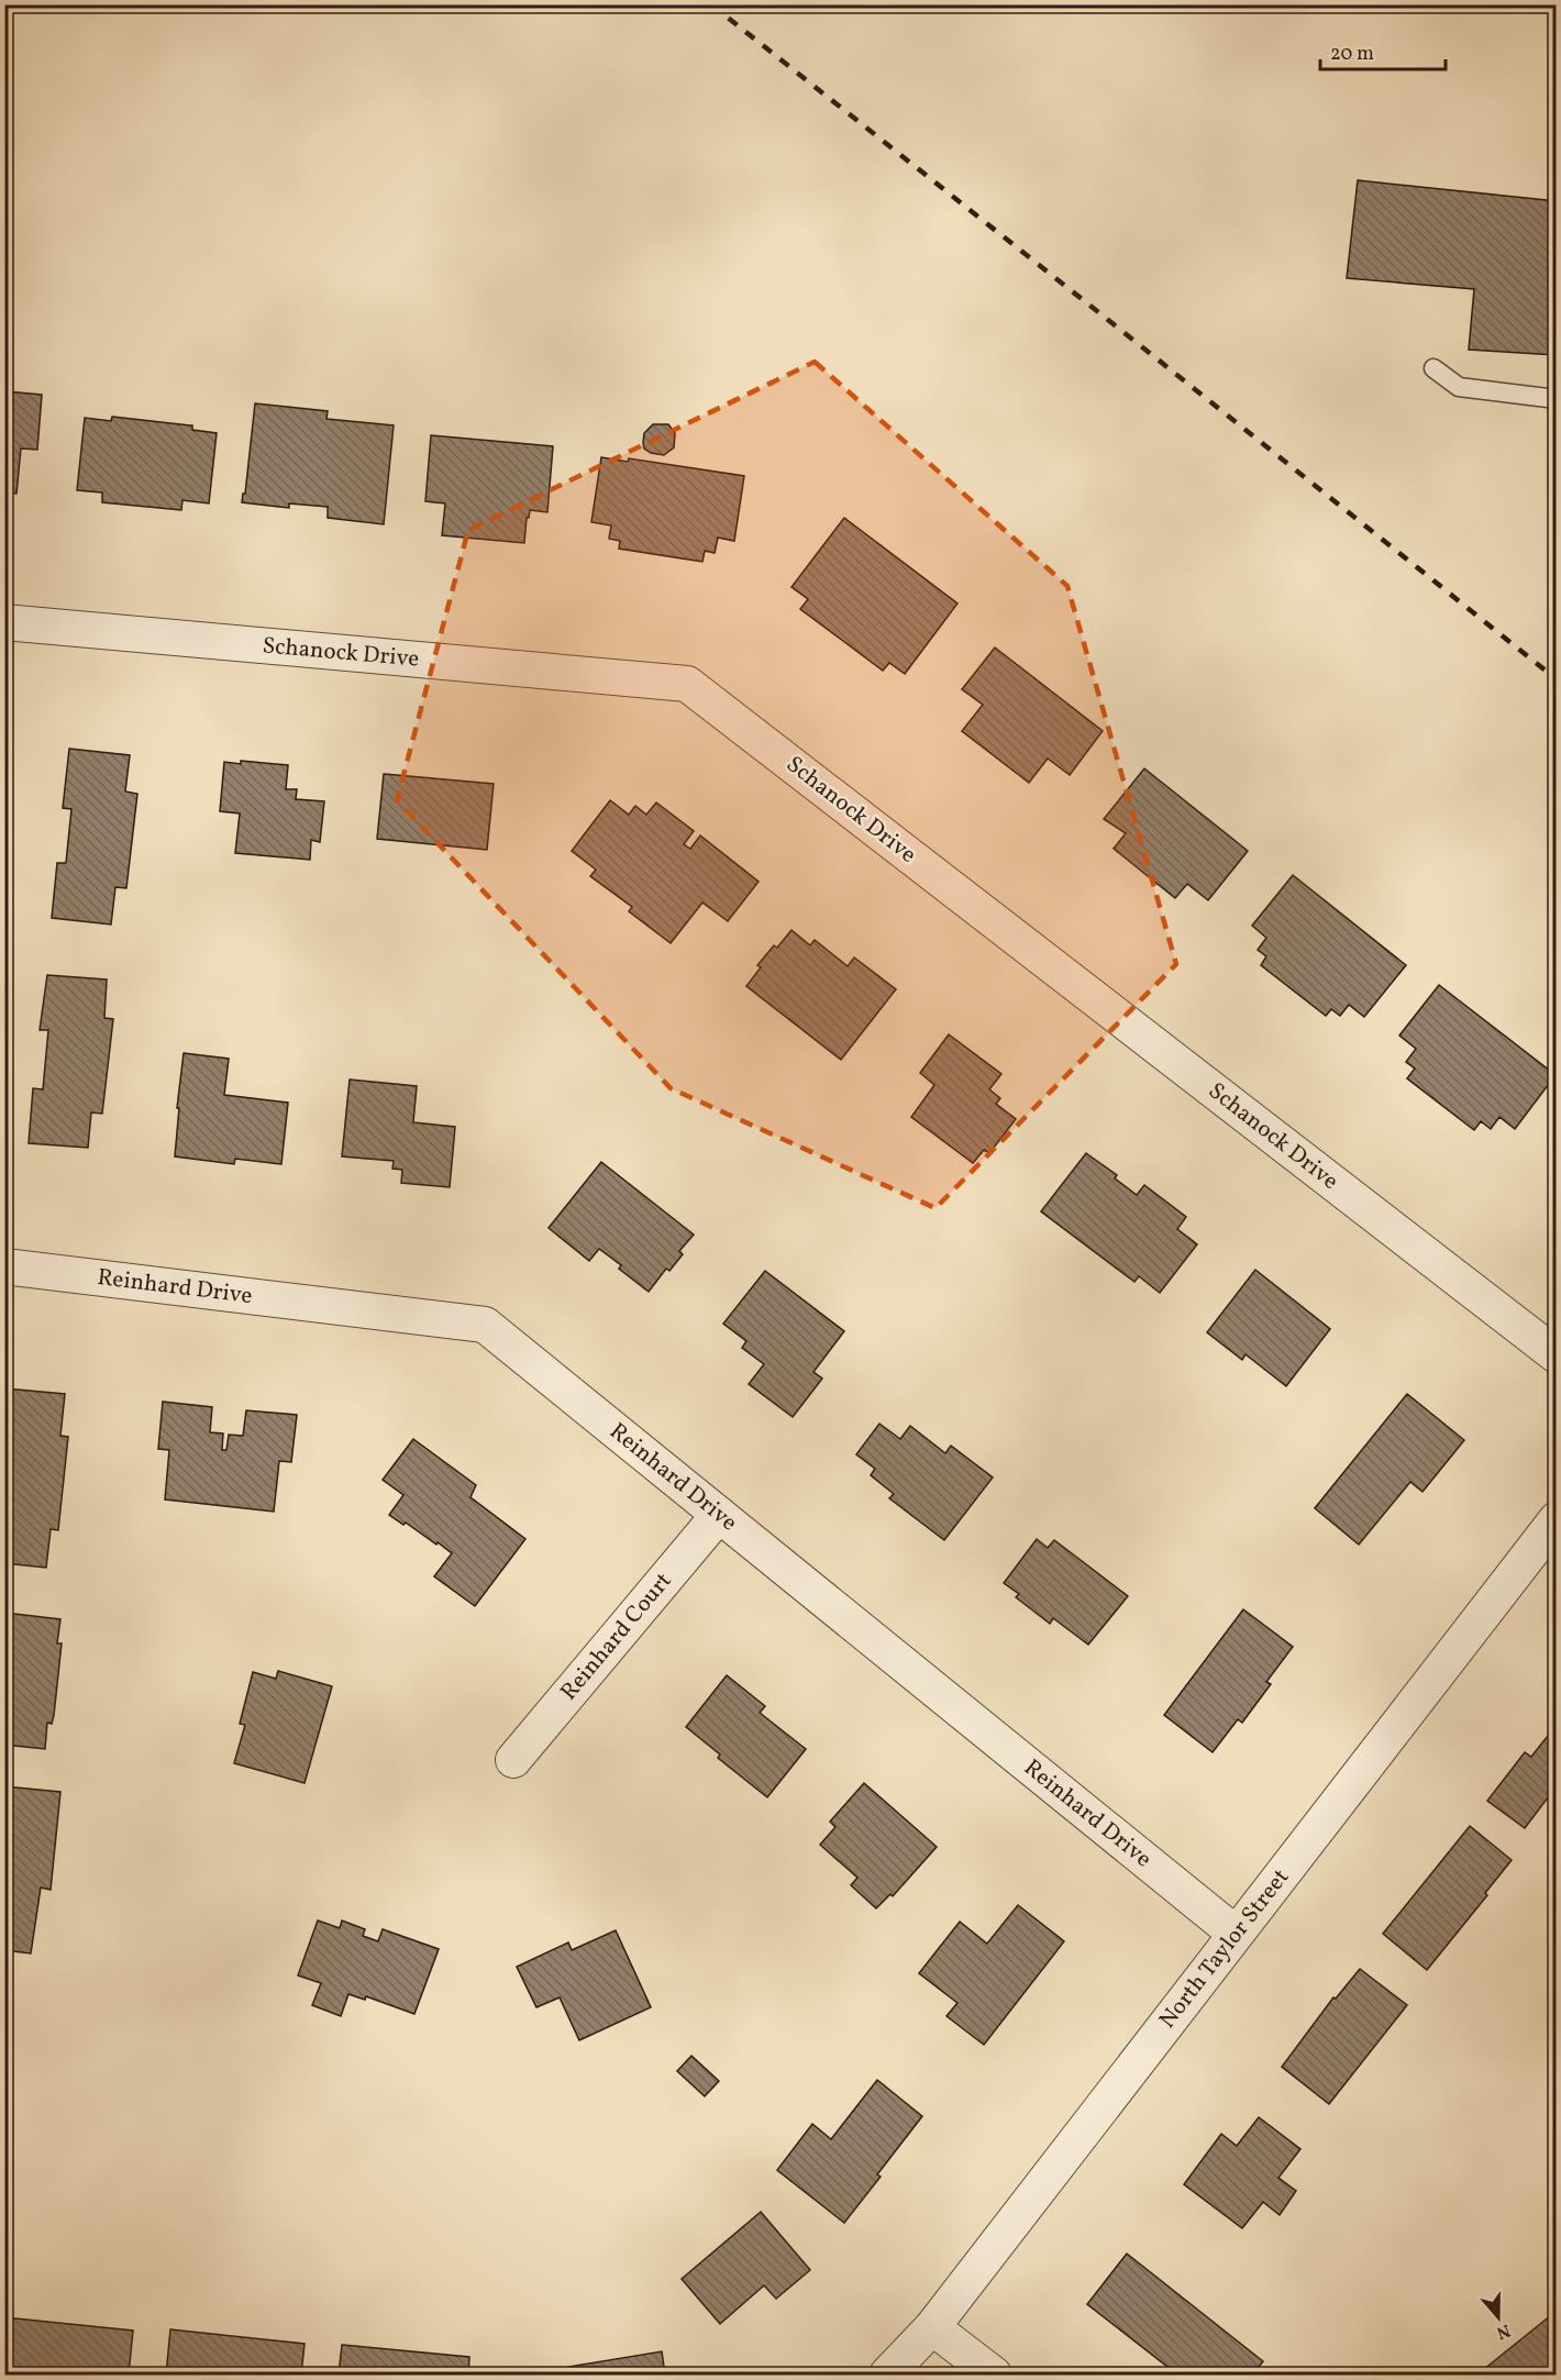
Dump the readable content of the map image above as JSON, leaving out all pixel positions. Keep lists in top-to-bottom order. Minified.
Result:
{"streets":{"street":["Schanock Drive","Reinhard Drive","Reinhard Court","North Taylor Street"]},"crossings":[["Reinhard Drive","Reinhard Court"],["Reinhard Drive","North Taylor Street"]],"scale_bar":"20 m","north":"bottom"}
